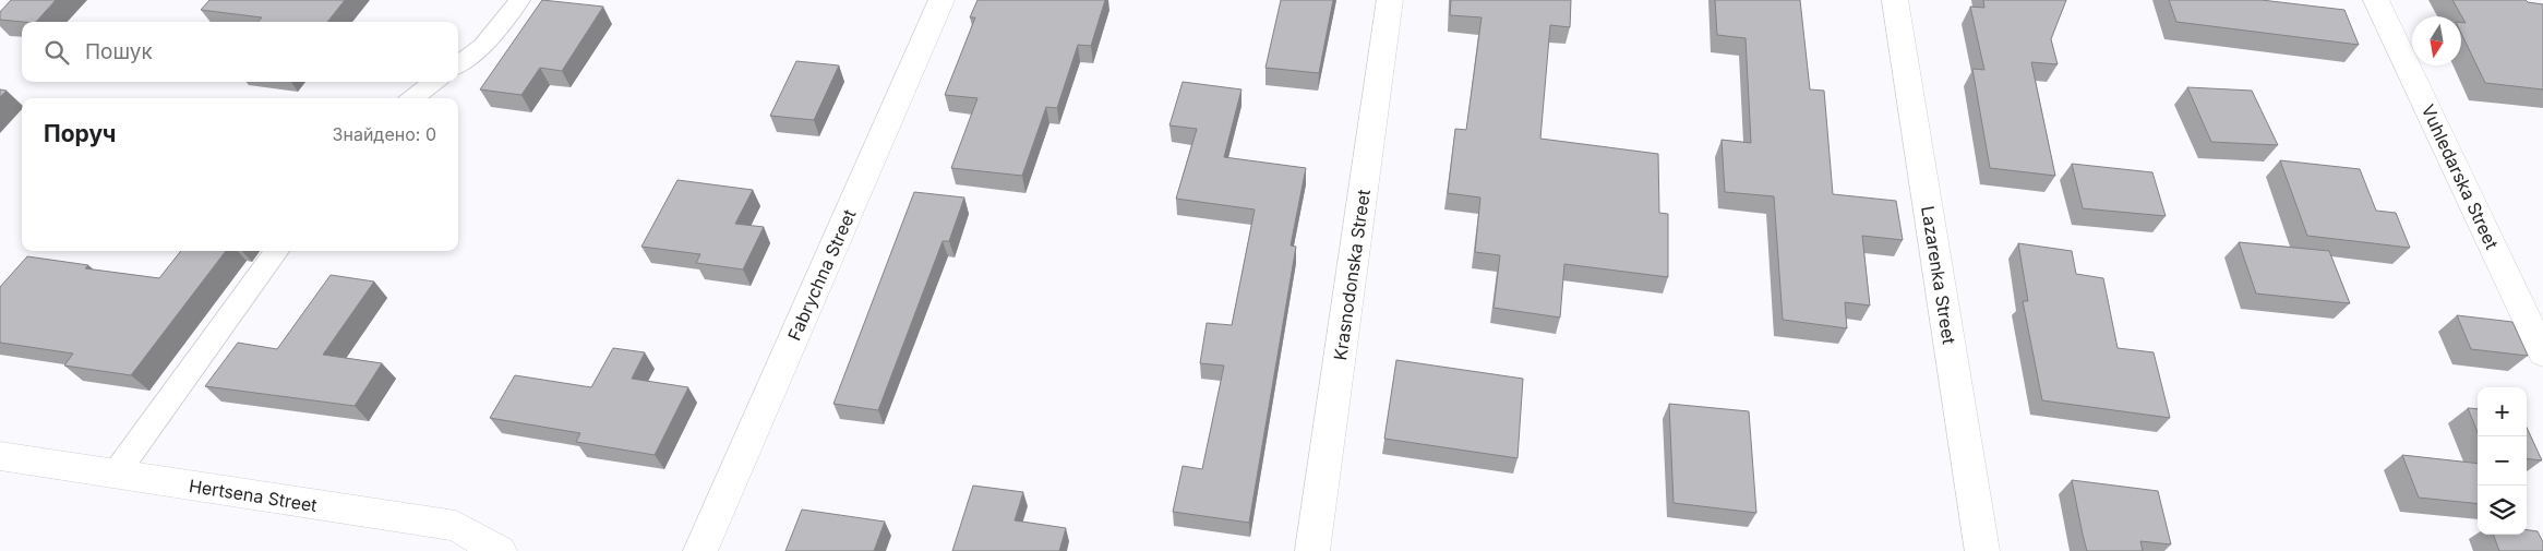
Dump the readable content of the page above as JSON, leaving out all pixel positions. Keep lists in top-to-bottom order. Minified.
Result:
{"streets":{"street":["Vuhledarska Street","Fabrychna Street","Krasnodonska Street","Lazarenka Street","Hertsena Street"]},"north":"bottom","page":{"search":"Пошук","heading":["Поруч","Знайдено: 0"],"map_buttons":["+","−"]}}
